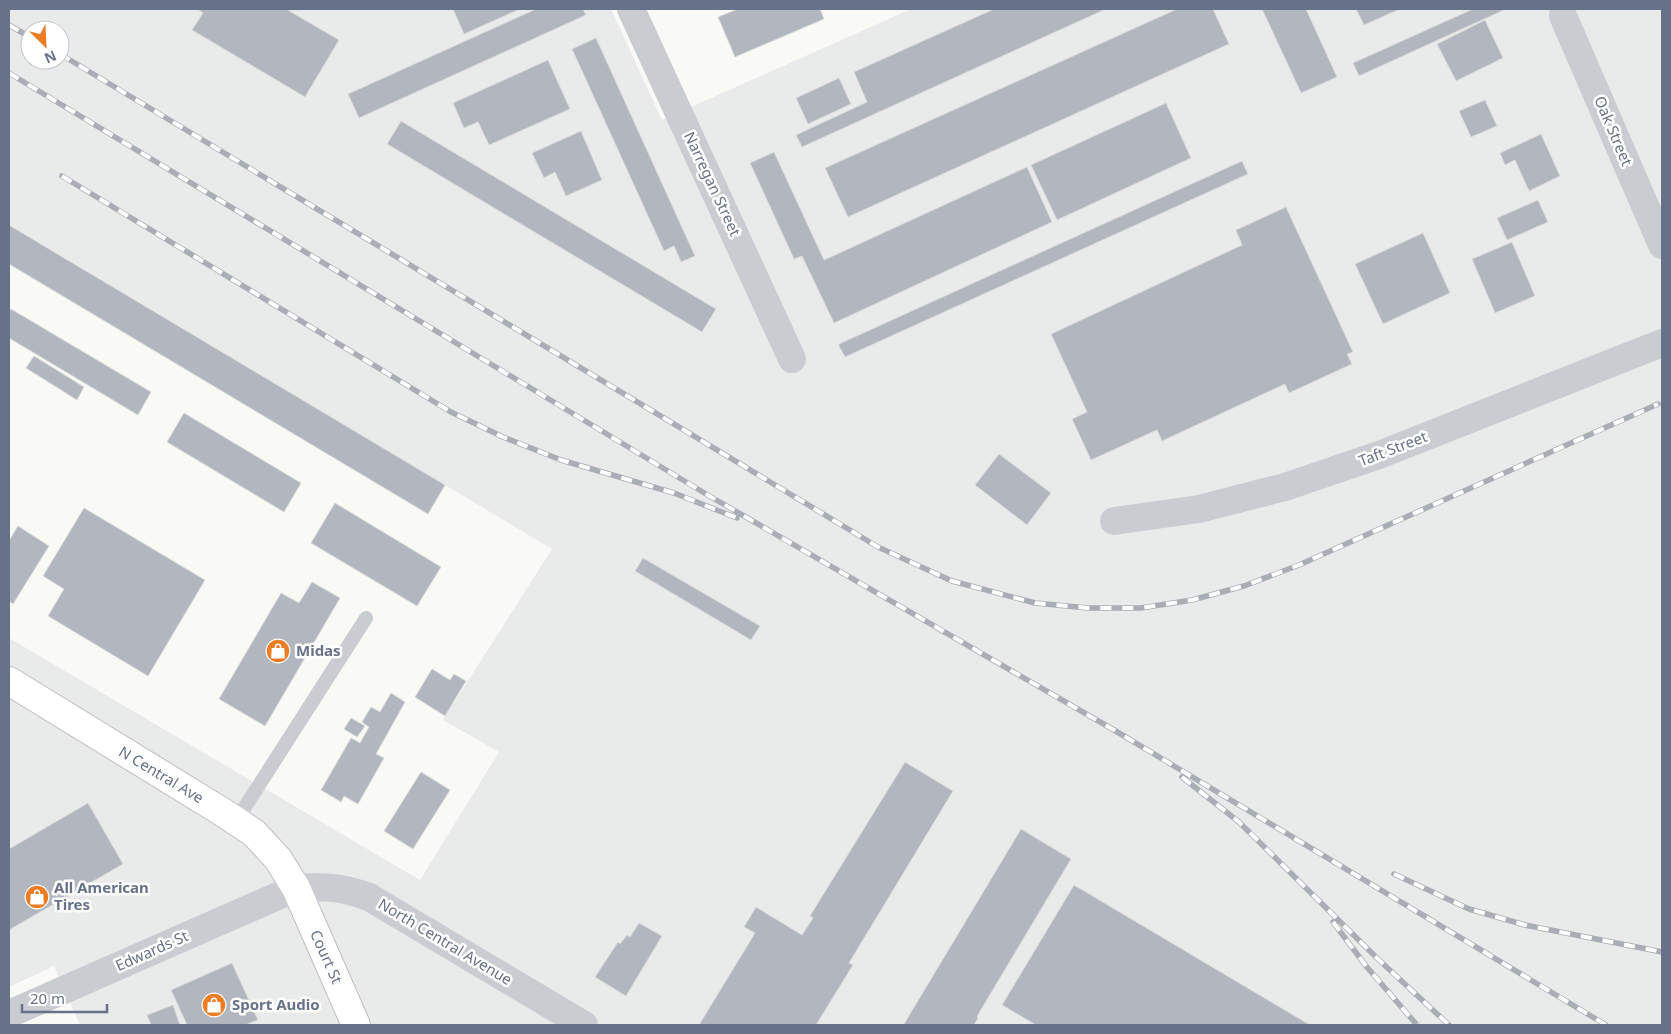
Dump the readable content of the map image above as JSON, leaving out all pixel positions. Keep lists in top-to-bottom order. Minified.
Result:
{"streets":{"main road":["N Central Ave","Court St"],"street":["Oak Street","Narregan Street","Taft Street","North Central Avenue","Edwards St"]},"crossings":[["N Central Ave","North Central Avenue"],["N Central Ave","Edwards St"],["N Central Ave","Court St"],["North Central Avenue","Edwards St"],["North Central Avenue","Court St"],["Edwards St","Court St"]],"places":{"shop":["Midas","All American Tires","Sport Audio"]},"scale_bar":"20 m","north":"bottom right"}
